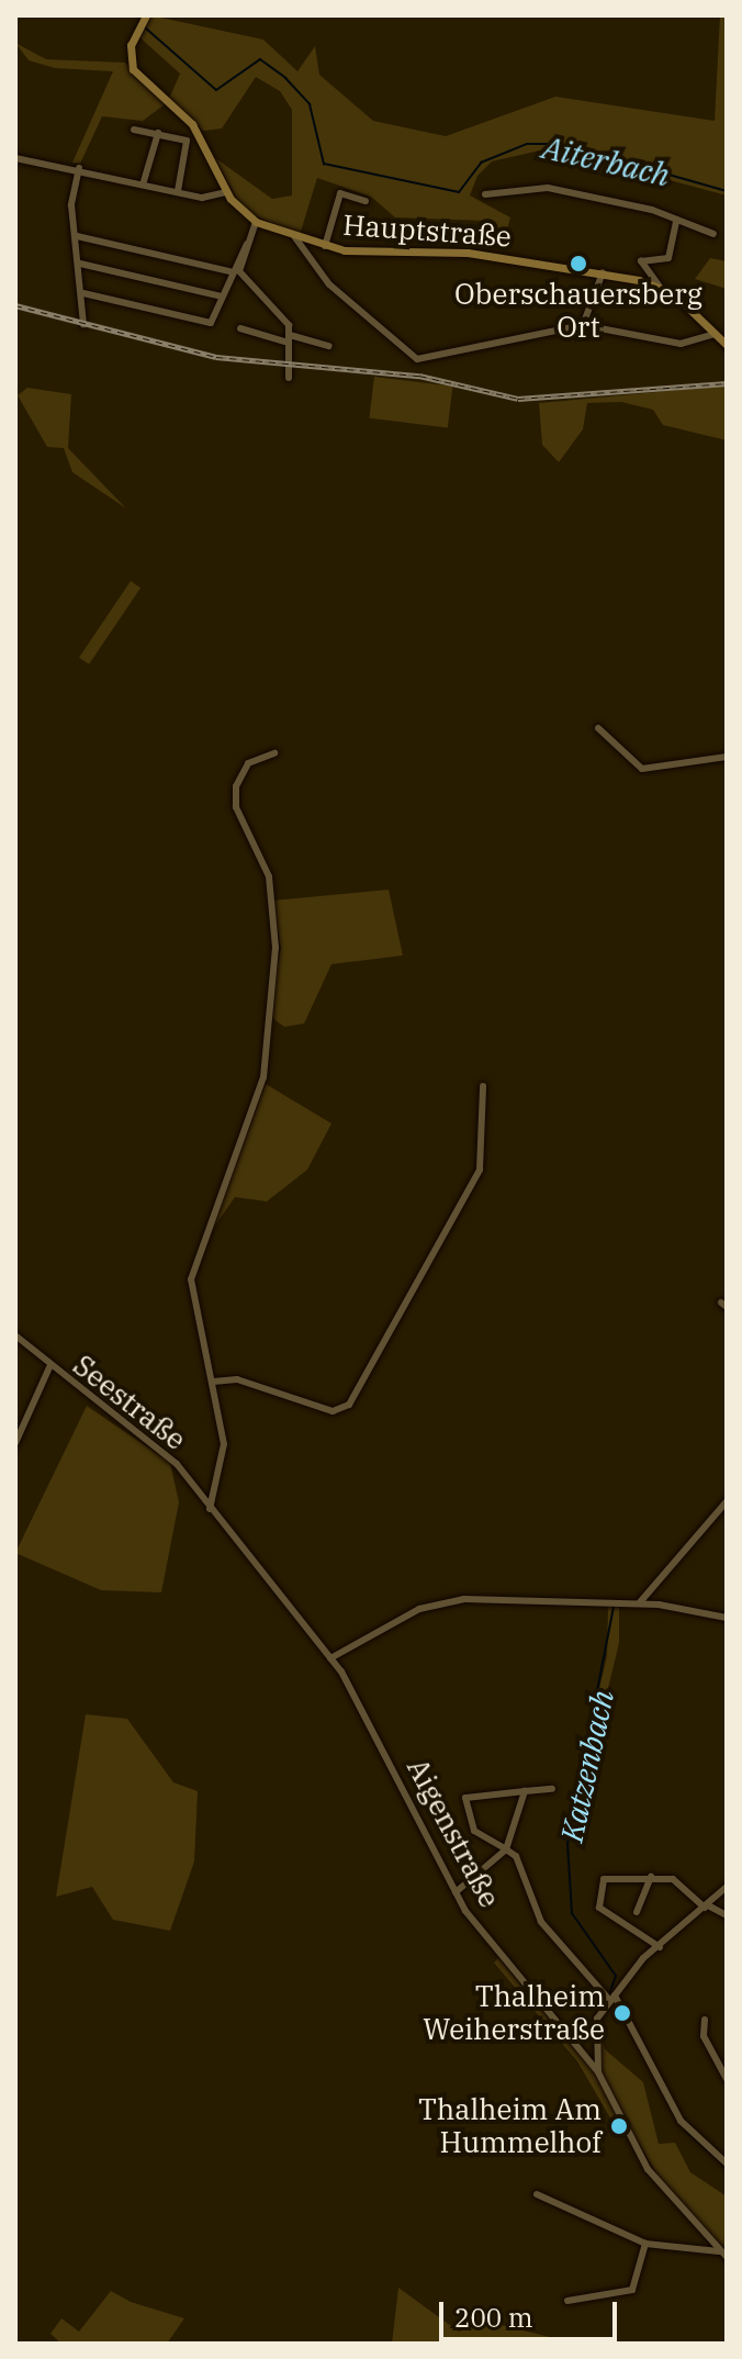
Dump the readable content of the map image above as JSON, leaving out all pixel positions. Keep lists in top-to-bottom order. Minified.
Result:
{"streets":{"main road":["Hauptstraße"],"street":["Seestraße","Aigenstraße"]},"crossings":[["Seestraße","Aigenstraße"]],"water":["Aiterbach","Katzenbach"],"places":["Oberschauersberg Ort","Thalheim Weiherstraße","Thalheim Am Hummelhof"],"scale_bar":"200 m"}
